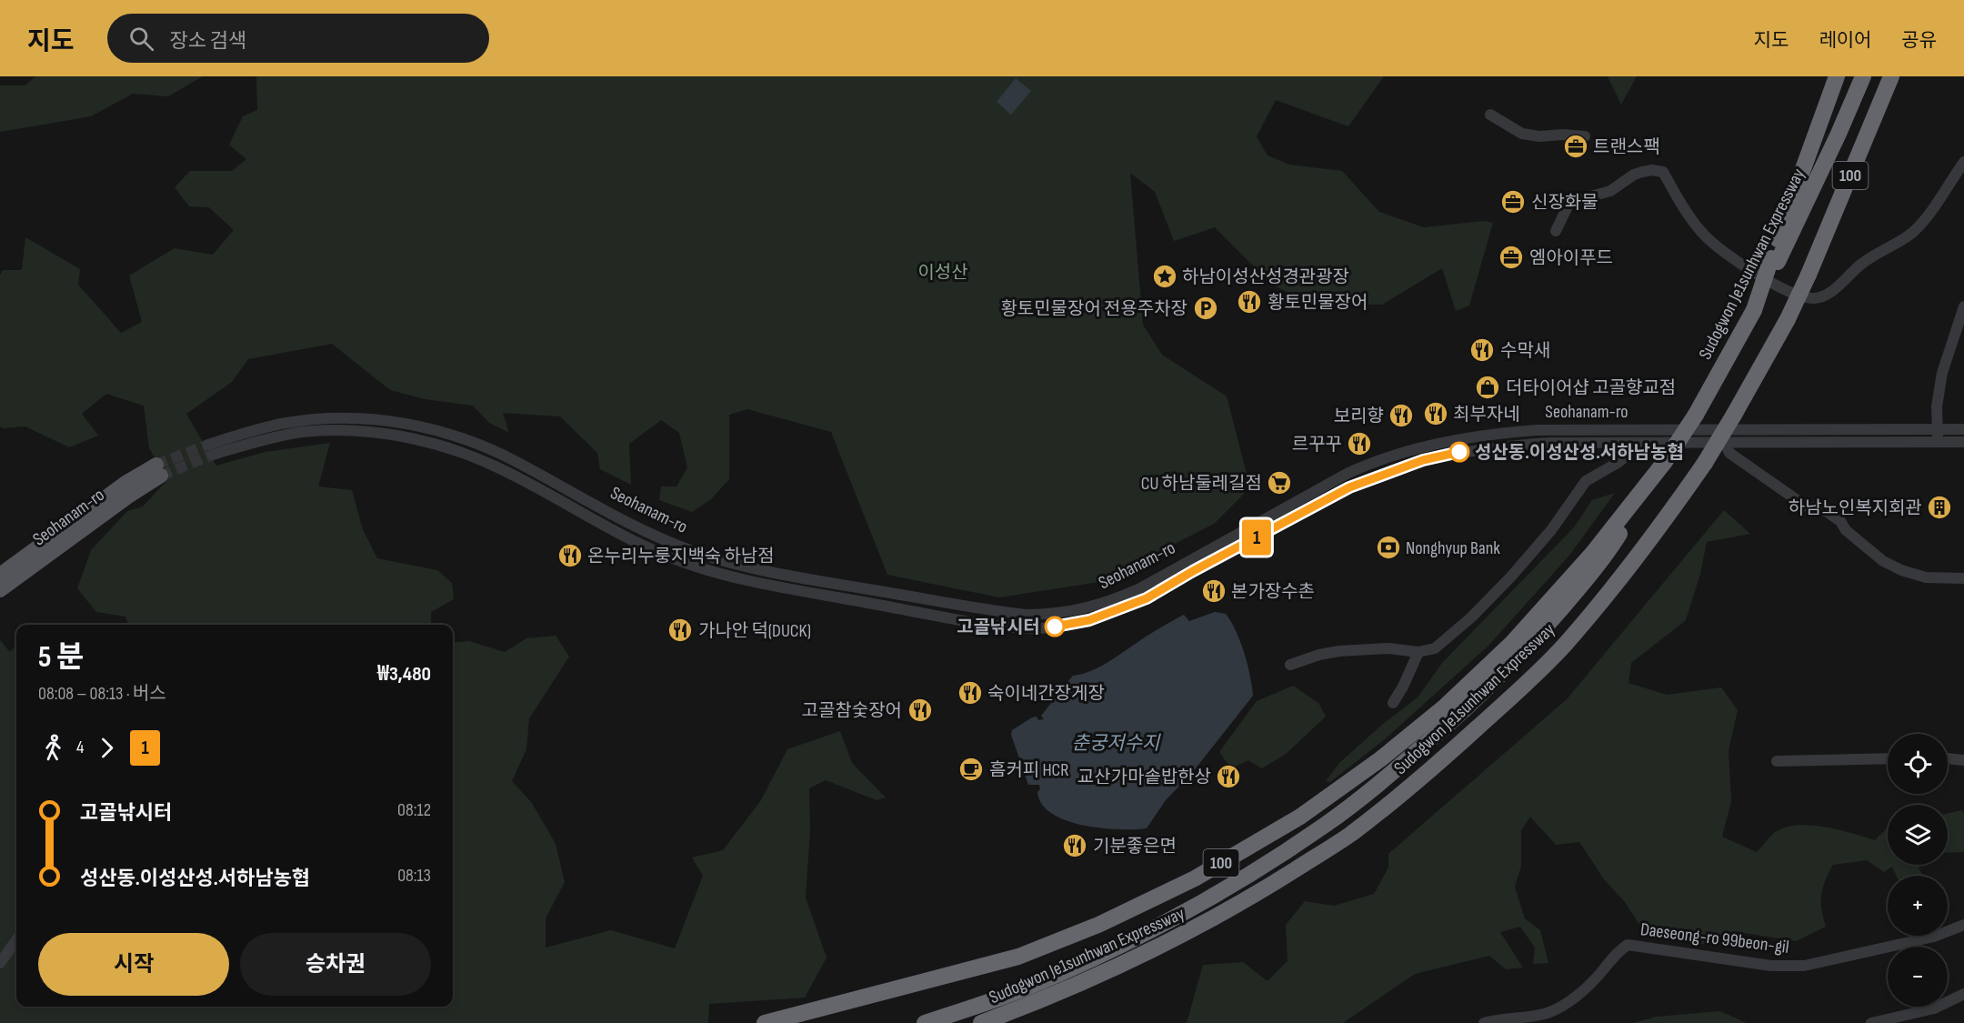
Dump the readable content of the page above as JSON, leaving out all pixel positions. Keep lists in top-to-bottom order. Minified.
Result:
{"streets":{"highway":["100","Sudogwon Je1sunhwan Expressway"],"main road":["Seohanam-ro"],"street":["Daeseong-ro 99beon-gil"]},"water":["춘궁저수지"],"parks":["이성산"],"places":{"office":["트랜스팩","신장화물","엠아이푸드"],"place":["하남이성산성경관광장"],"restaurant":["황토민물장어","수막새","최부자네","보리향","르꾸꾸","온누리누룽지백숙 하남점","본가장수촌","가나안 덕(DUCK)","숙이네간장게장","고골참숯장어","교산가마솥밥한상","기분좋은면"],"parking":["황토민물장어 전용주차장"],"shop":["더타이어샵 고골향교점"],"other":["성산동.이성산성.서하남농협","고골낚시터"],"supermarket":["CU 하남둘레길점"],"building":["하남노인복지회관"],"bank":["Nonghyup Bank"],"cafe":["흠커피 HCR"]},"lines":["bus line 1"],"page":{"header":"지도","search":"장소 검색","nav":["지도","레이어","공유"],"on_map":"1","heading":["5 분","08:08 – 08:13 · 버스","₩3,480"],"legs":["4","1"],"map_buttons":["+","−"],"list":[{"name":"고골낚시터","value":"08:12"},{"name":"성산동.이성산성.서하남농협","value":"08:13"}],"buttons":["시작","승차권"]}}
